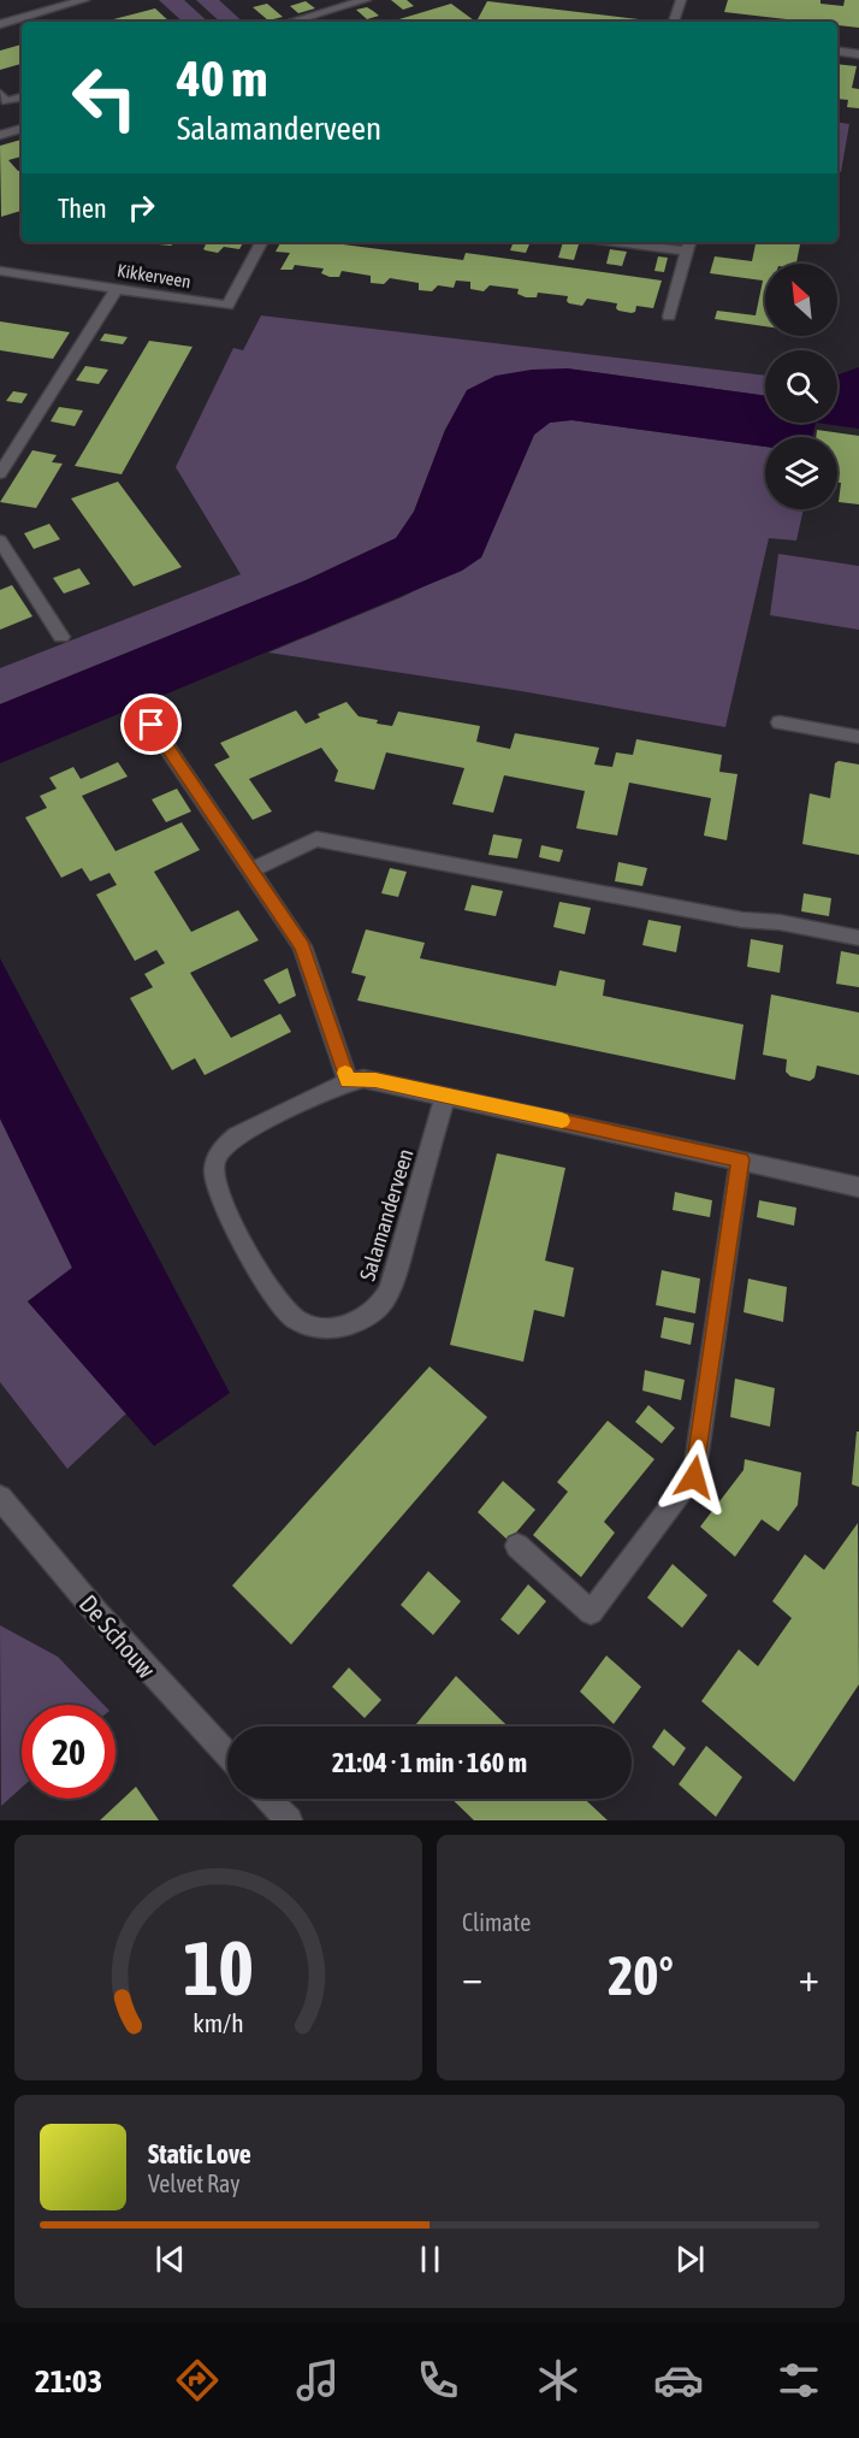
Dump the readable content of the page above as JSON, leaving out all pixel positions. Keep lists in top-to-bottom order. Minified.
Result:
{"streets":{"street":["Kikkerveen","Salamanderveen","De Schouw"]},"north":"top left","page":{"turn":["40 m","Salamanderveen"],"then":"Then","limit":"20","trip":"21:04 · 1 min · 160 m","tile":"Climate","heat":["−","20°","+"],"song":["Static Love","Velvet Ray"],"tabs":"21:03","gauge":["10","km/h"]}}
